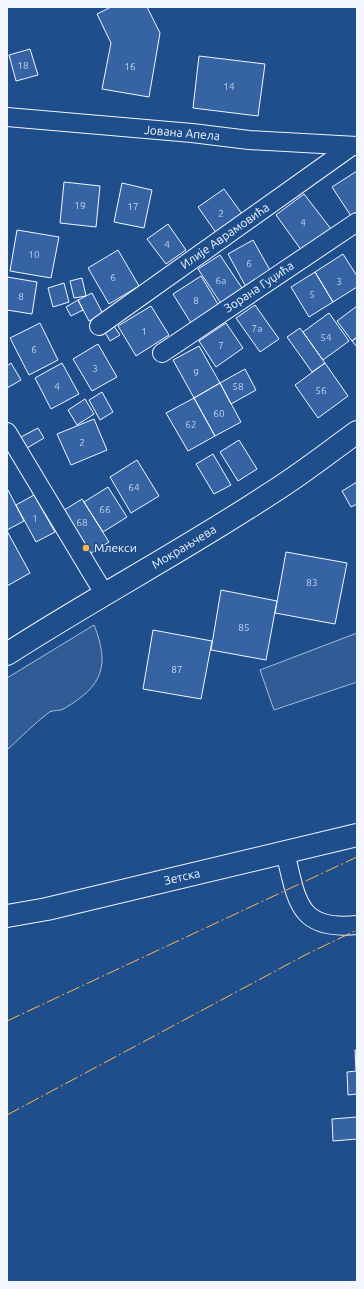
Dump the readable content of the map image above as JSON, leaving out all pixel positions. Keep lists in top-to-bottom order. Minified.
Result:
{"streets":{"street":["Јована Апела","Илије Аврамовића","Зорана Гуџића","Мокрањчева","Зетска"]},"crossings":[["Јована Апела","Илије Аврамовића"]],"places":["Млекси"],"house_numbers":["18","16","14","19","17","2","4","4","10","6","6","6a","3","5","8","8","7a","1","54","7","6","3","9","4","58","56","60","62","2","64","66","1","68","83","85","87"]}
